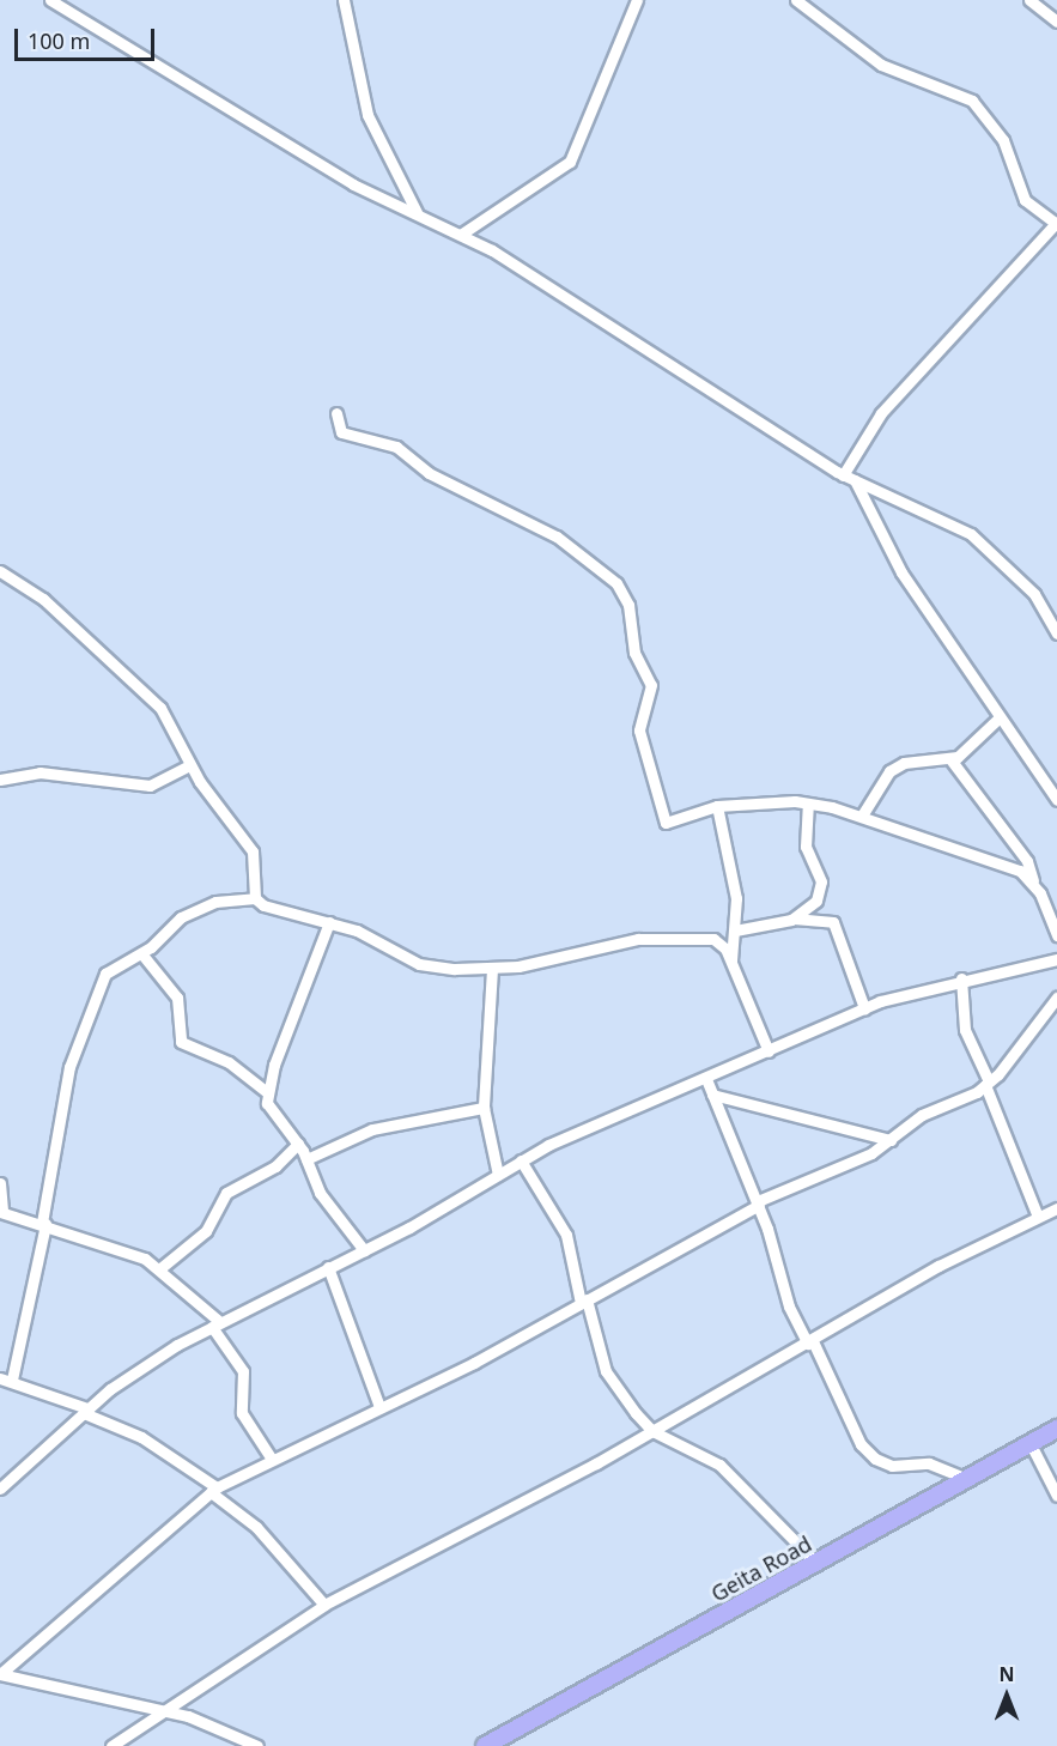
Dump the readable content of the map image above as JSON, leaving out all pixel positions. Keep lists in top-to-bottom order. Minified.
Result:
{"streets":{"highway":["Geita Road"]},"scale_bar":"100 m","north":"top"}
